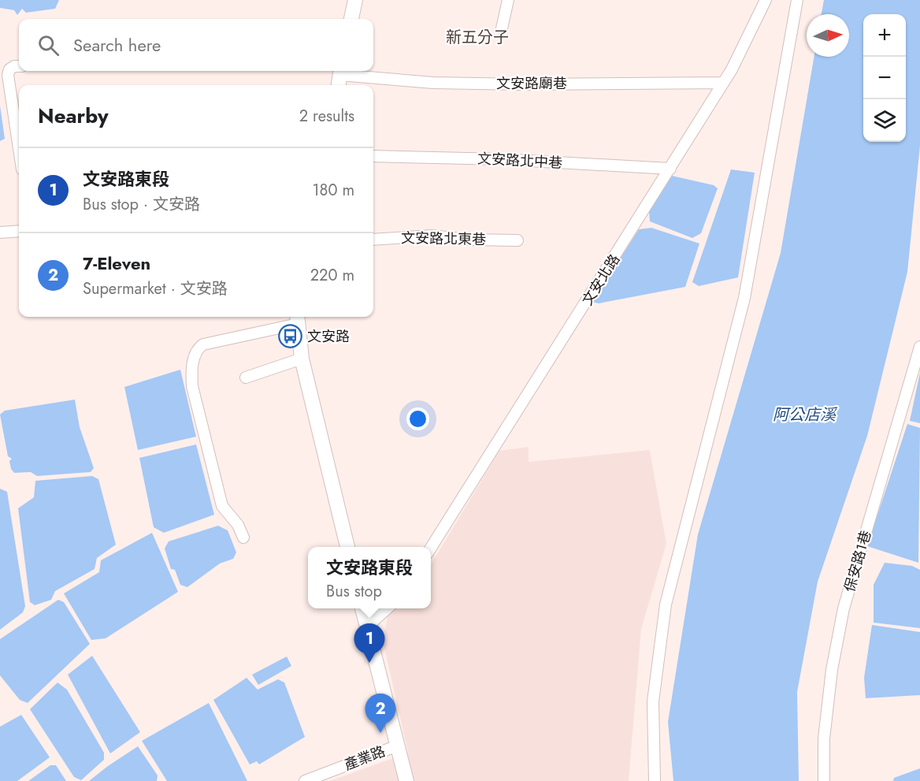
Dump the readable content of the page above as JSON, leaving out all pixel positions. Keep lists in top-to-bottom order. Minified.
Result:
{"streets":{"street":["文安路廟巷","文安路北中巷","文安路北東巷","文安北路","保安路1巷","產業路"]},"crossings":[["文安路廟巷","文安北路"],["文安路北中巷","文安北路"]],"districts":["新五分子"],"water":["阿公店溪"],"places":{"bus stop":["文安路"]},"north":"right","page":{"map_buttons":["+","−"],"search":"Search here","heading":["Nearby","2 results"],"list":[{"mark":"1","name":"文安路東段","note":"Bus stop · 文安路","value":"180 m"},{"mark":"2","name":"7-Eleven","note":"Supermarket · 文安路","value":"220 m"}],"popup":["文安路東段","Bus stop"],"pins":["1","2"]}}
